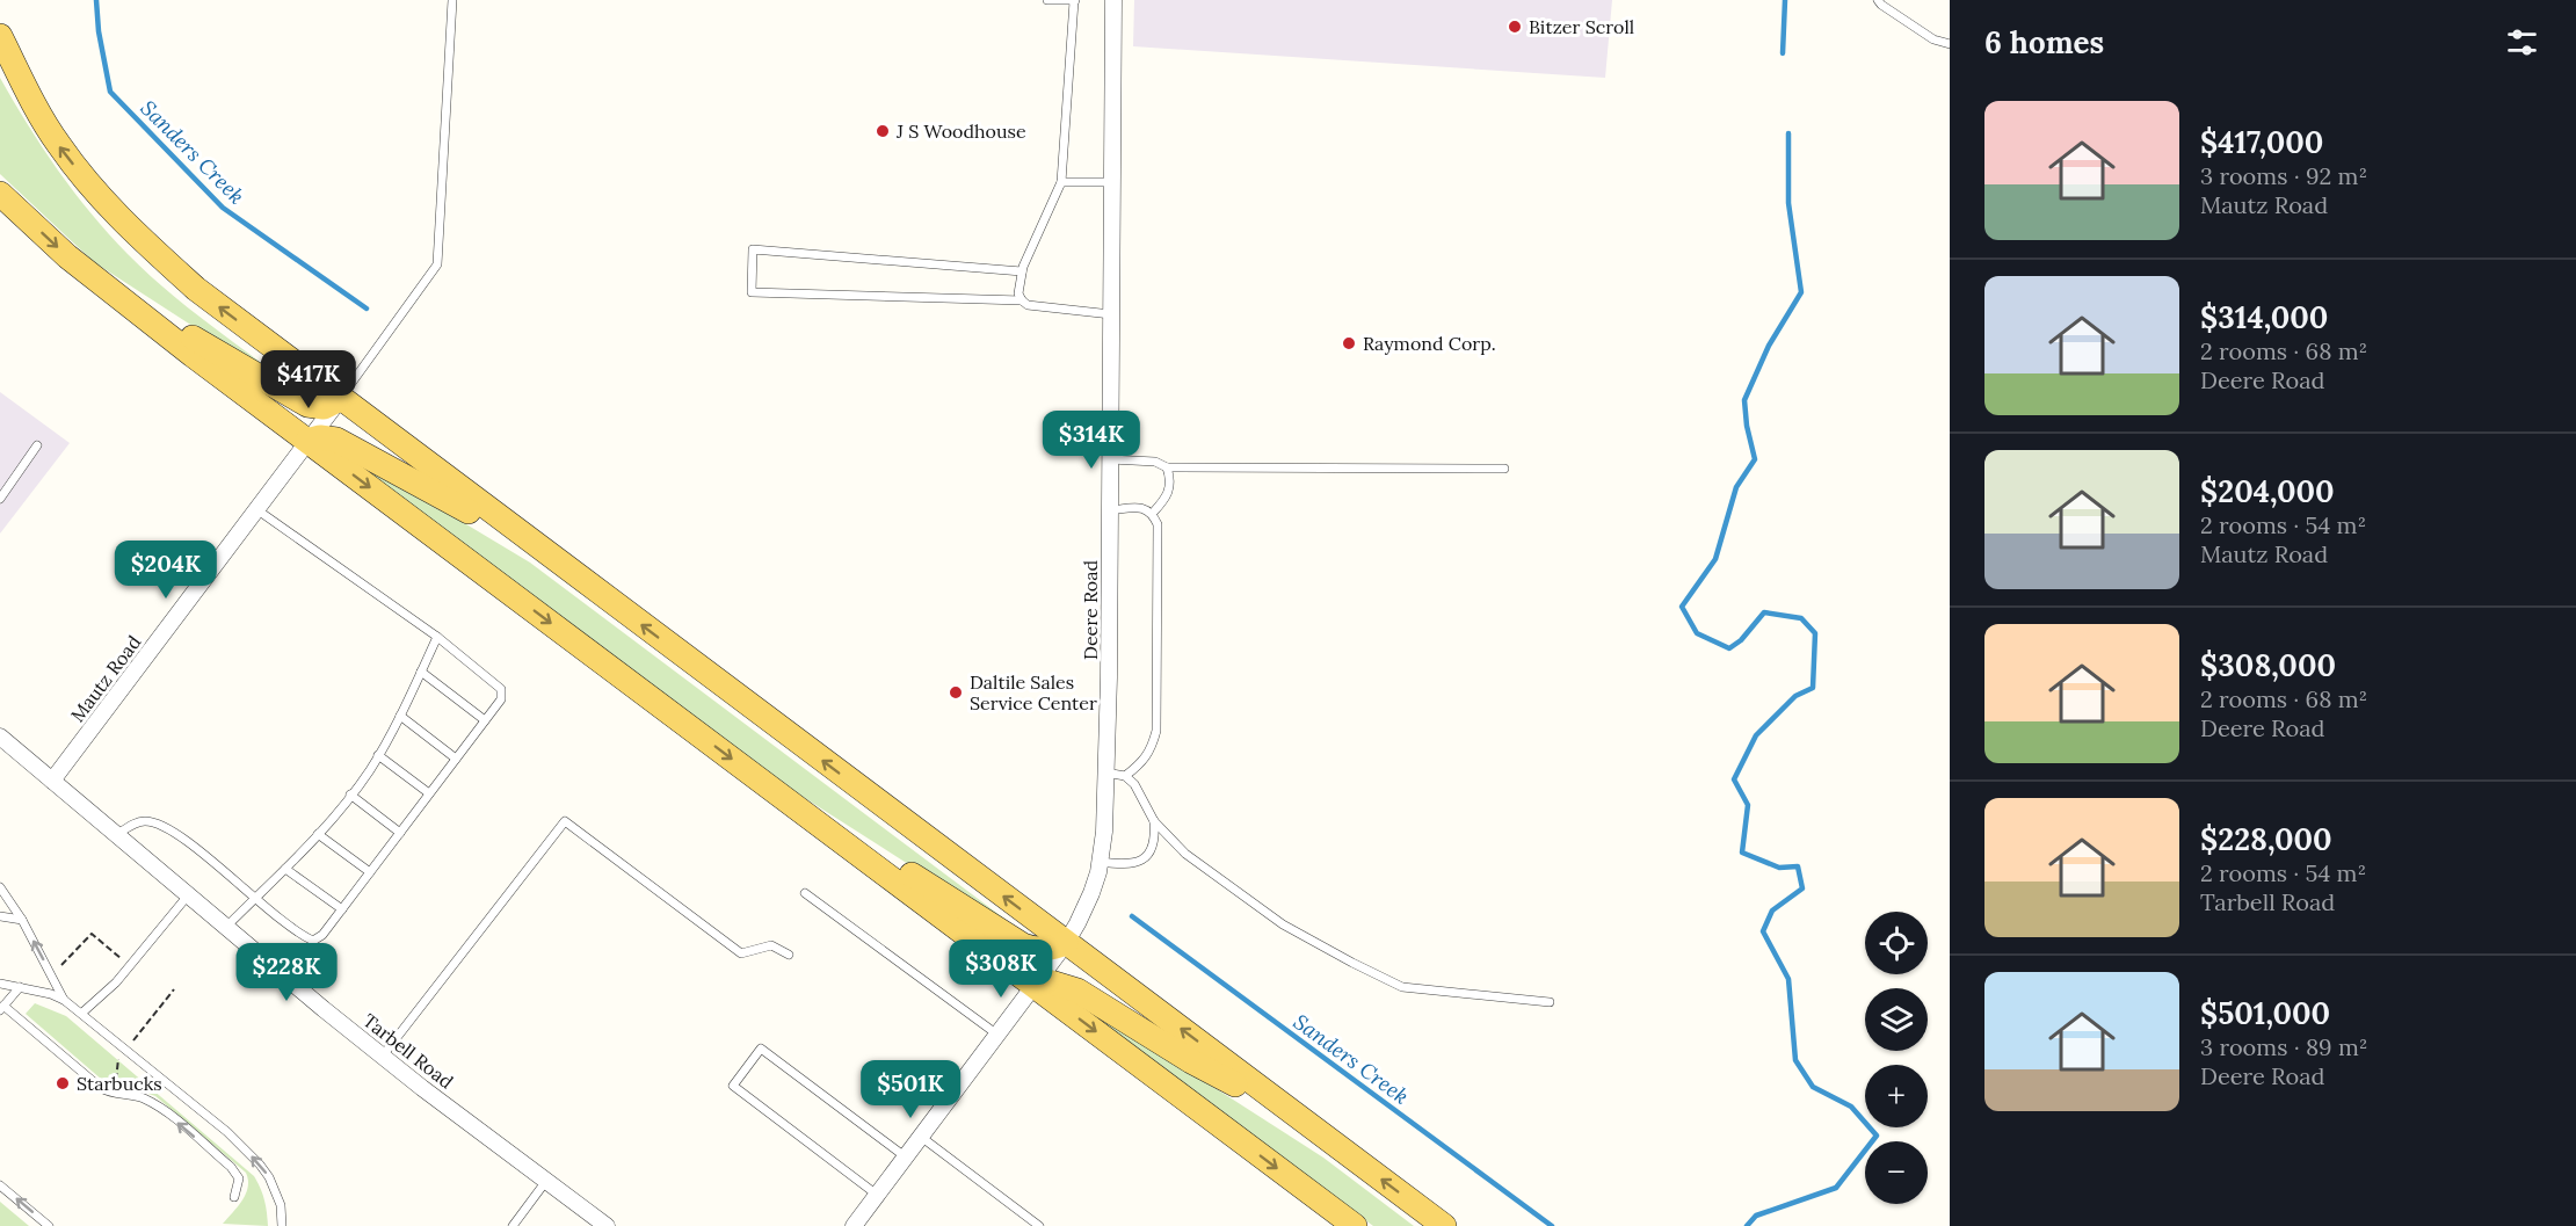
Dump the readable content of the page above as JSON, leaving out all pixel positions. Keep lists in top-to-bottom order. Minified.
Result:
{"streets":{"street":["Deere Road","Mautz Road","Tarbell Road"]},"crossings":[["Mautz Road","Tarbell Road"]],"water":["Sanders Creek"],"places":["Bitzer Scroll","J S Woodhouse","Raymond Corp.","Daltile Sales Service Center","Starbucks"],"page":{"heading":"6 homes","list":[{"name":"$417,000","note":"3 rooms · 92 m² · Mautz Road"},{"name":"$314,000","note":"2 rooms · 68 m² · Deere Road"},{"name":"$204,000","note":"2 rooms · 54 m² · Mautz Road"},{"name":"$308,000","note":"2 rooms · 68 m² · Deere Road"},{"name":"$228,000","note":"2 rooms · 54 m² · Tarbell Road"},{"name":"$501,000","note":"3 rooms · 89 m² · Deere Road"}],"price":["$417K","$314K","$204K","$308K","$228K","$501K"],"map_buttons":["+","−"]}}
